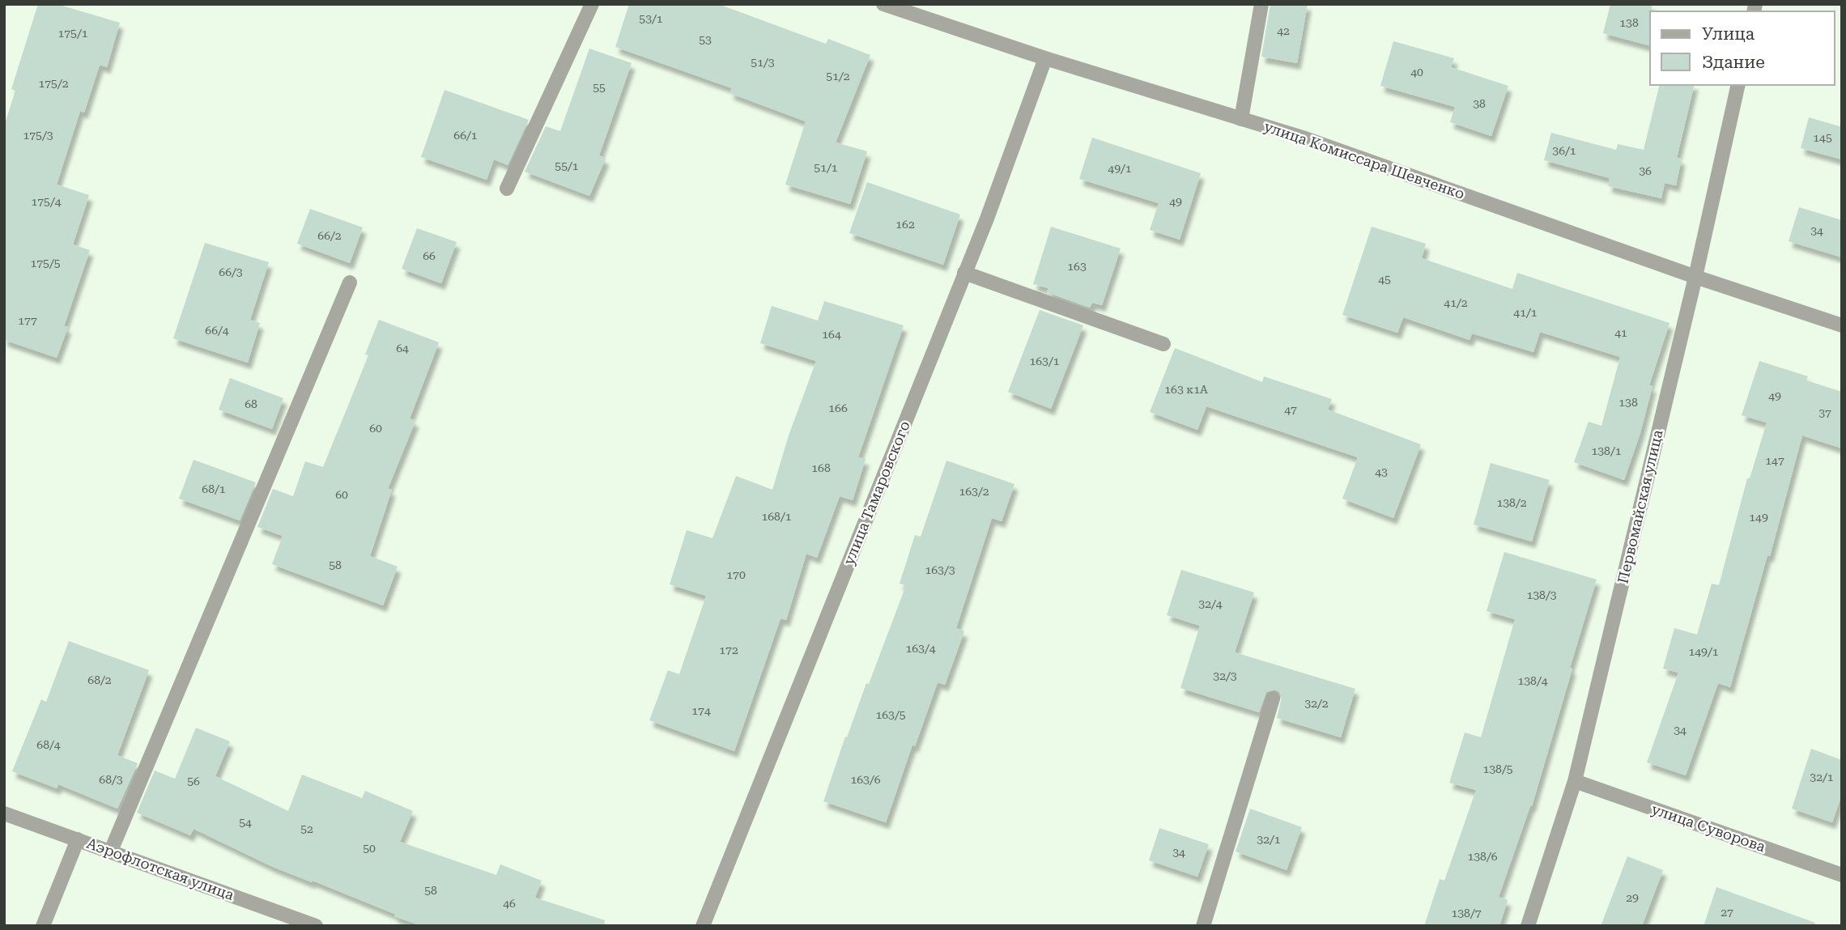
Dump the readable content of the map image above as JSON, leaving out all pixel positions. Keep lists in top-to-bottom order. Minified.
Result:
{"streets":{"street":["улица Комиссара Шевченко","улица Тамаровского","Первомайская улица","улица Суворова","Аэрофлотская улица"]},"crossings":[["улица Комиссара Шевченко","улица Тамаровского"],["улица Комиссара Шевченко","Первомайская улица"],["Первомайская улица","улица Суворова"]],"house_numbers":["53/1","138","42","175/1","53","51/3","40","51/2","175/2","55","38","175/3","66/1","145","36/1","55/1","51/1","49/1","36","175/4","49","162","34","66/2","66","175/5","163","66/3","45","41/2","41/1","177","66/4","41","164","64","163/1","163 к1А","49","138","68","166","47","37","60","138/1","147","168","43","68/1","163/2","60","138/2","168/1","149","58","163/3","170","138/3","32/4","163/4","172","149/1","32/3","68/2","138/4","32/2","174","163/5","34","68/4","138/5","32/1","68/3","163/6","56","54","52","32/1","50","34","138/6","58","29","46","27","138/7"],"legend":["Улица","Здание"]}
